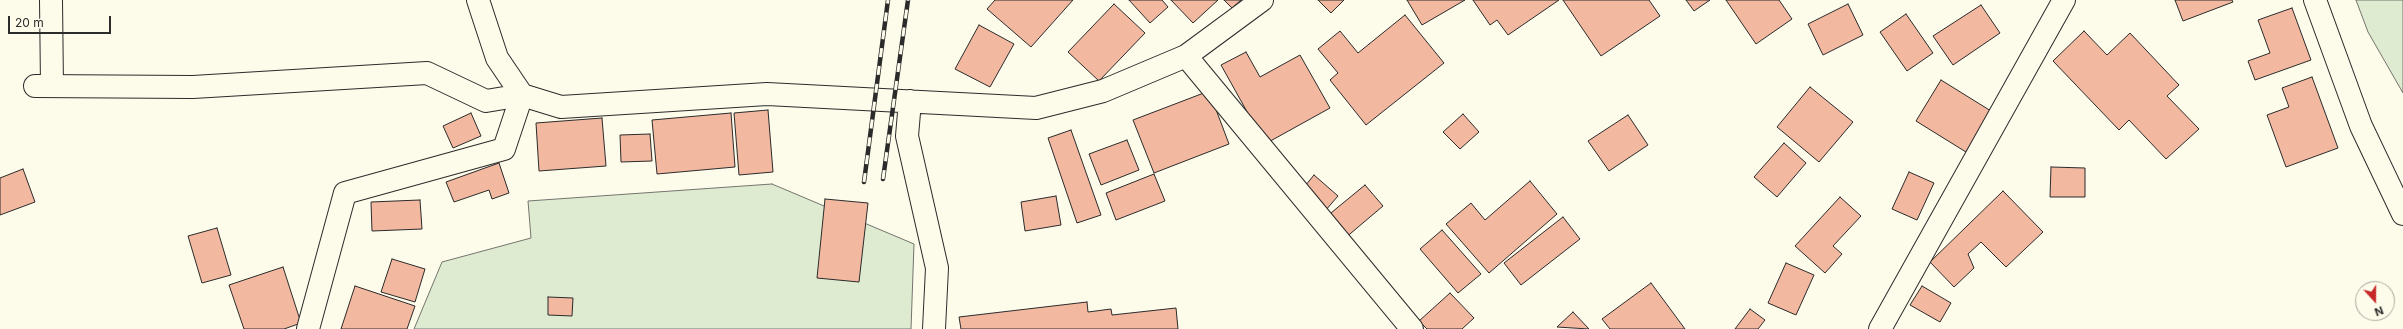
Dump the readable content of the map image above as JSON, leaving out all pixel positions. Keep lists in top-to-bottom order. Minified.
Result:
{"scale_bar":"20 m","north":"bottom"}
